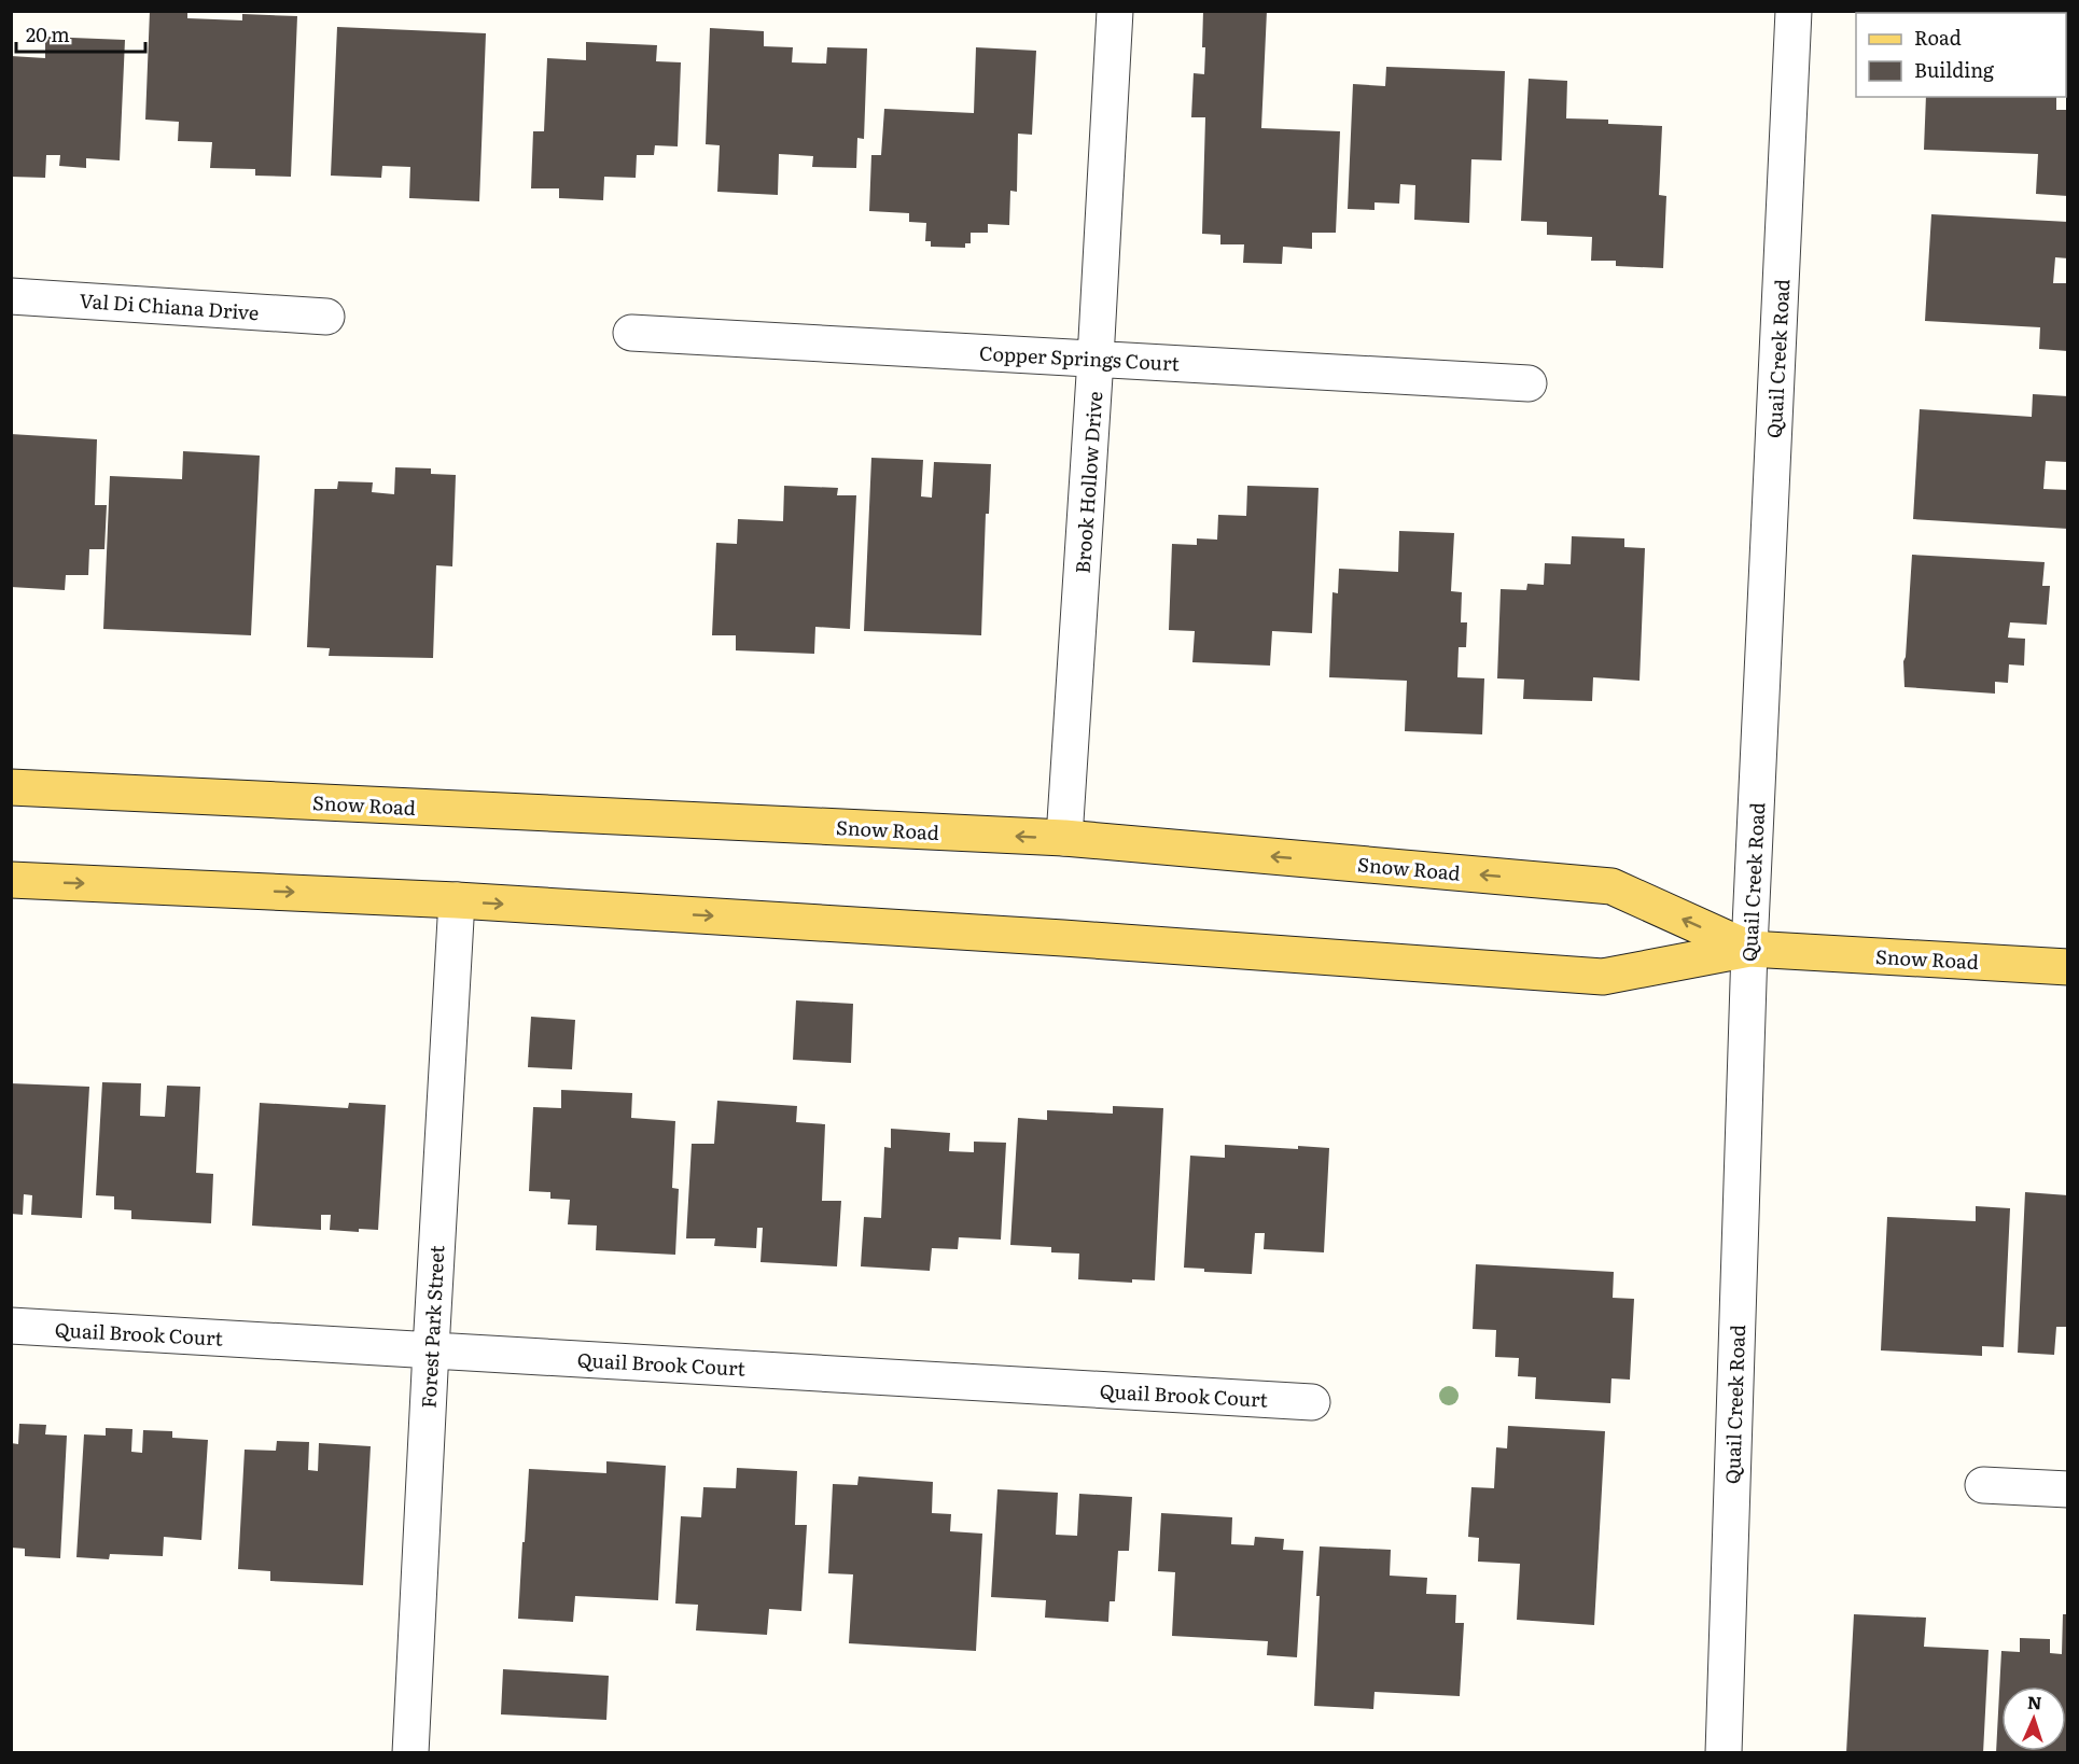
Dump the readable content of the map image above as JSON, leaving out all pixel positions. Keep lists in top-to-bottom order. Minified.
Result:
{"streets":{"main road":["Snow Road"],"street":["Val Di Chiana Drive","Copper Springs Court","Quail Creek Road","Brook Hollow Drive","Forest Park Street","Quail Brook Court"]},"crossings":[["Copper Springs Court","Brook Hollow Drive"],["Quail Creek Road","Snow Road"],["Brook Hollow Drive","Snow Road"],["Snow Road","Forest Park Street"],["Forest Park Street","Quail Brook Court"]],"legend":["Road","Building"],"scale_bar":"20 m","north":"top"}
